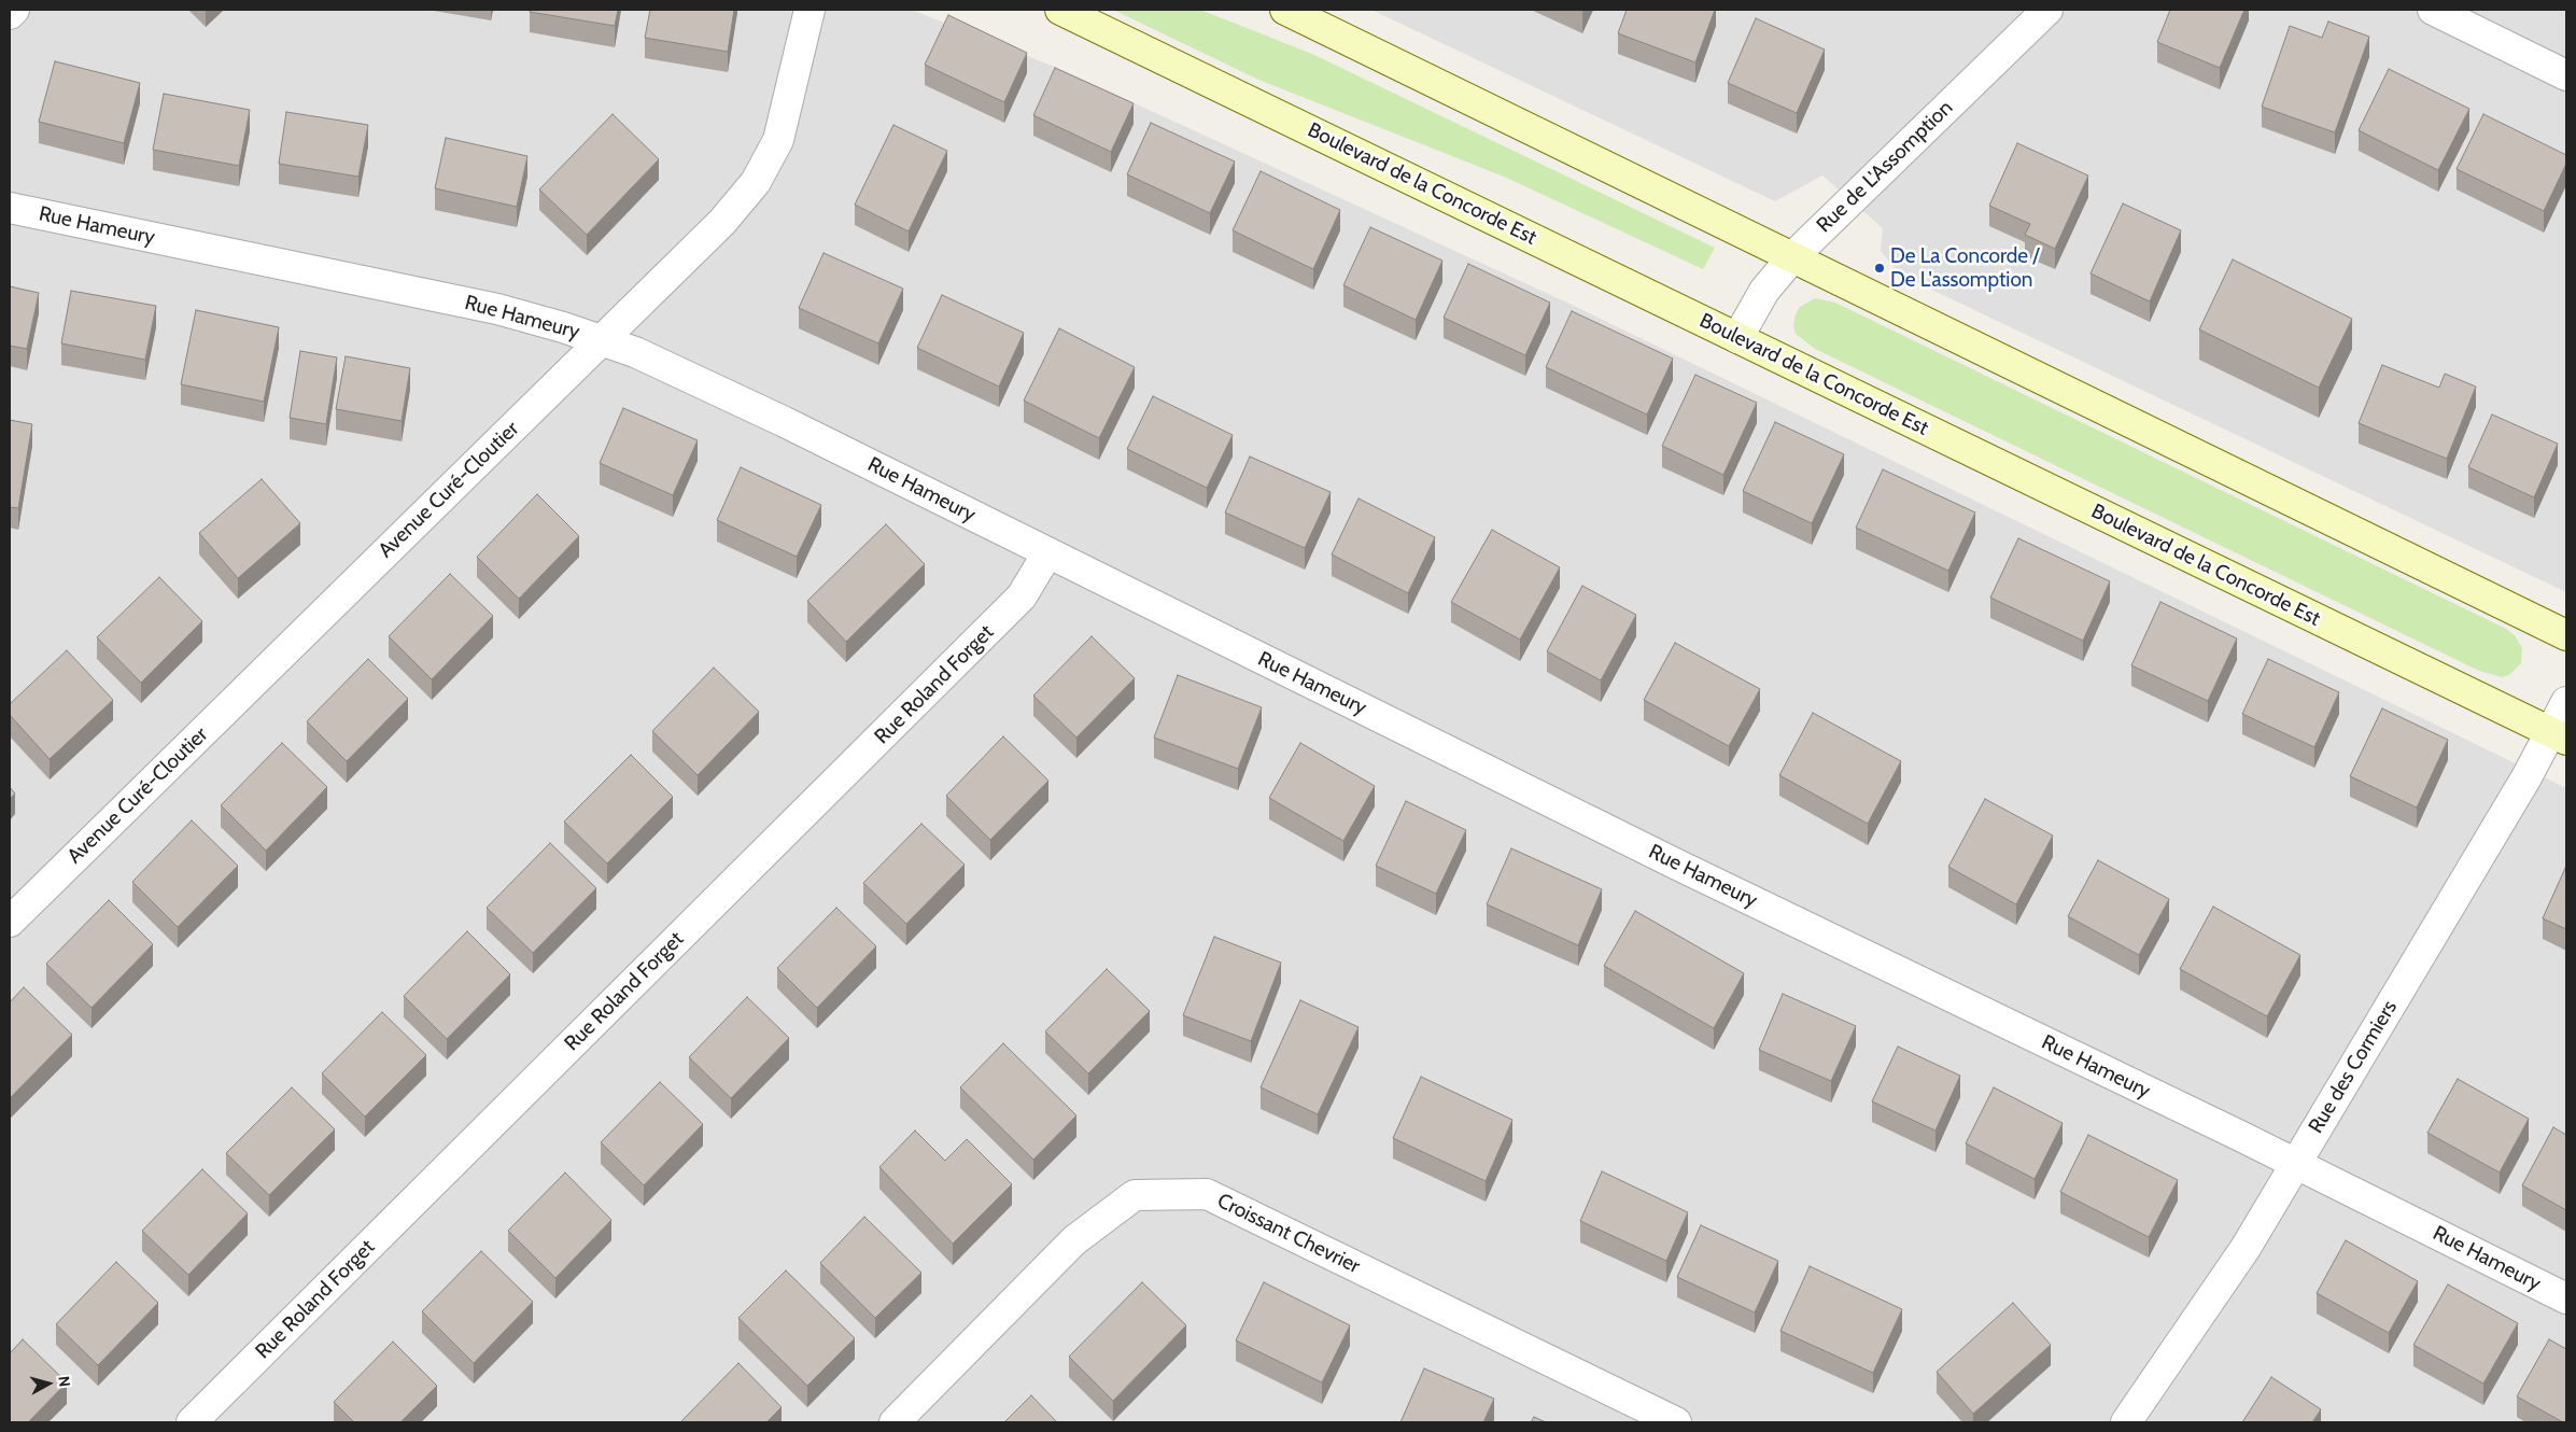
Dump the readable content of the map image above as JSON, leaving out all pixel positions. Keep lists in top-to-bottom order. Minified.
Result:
{"streets":{"street":["Rue de L'Assomption","Boulevard de la Concorde Est","Rue Hameury","Avenue Curé-Cloutier","Rue Roland Forget","Rue des Cormiers","Croissant Chevrier"]},"crossings":[["Rue de L'Assomption","Boulevard de la Concorde Est"],["Boulevard de la Concorde Est","Rue des Cormiers"],["Rue Hameury","Avenue Curé-Cloutier"],["Rue Hameury","Rue Roland Forget"],["Rue Hameury","Rue des Cormiers"]],"places":["De La Concorde / De L'assomption"],"north":"right"}
